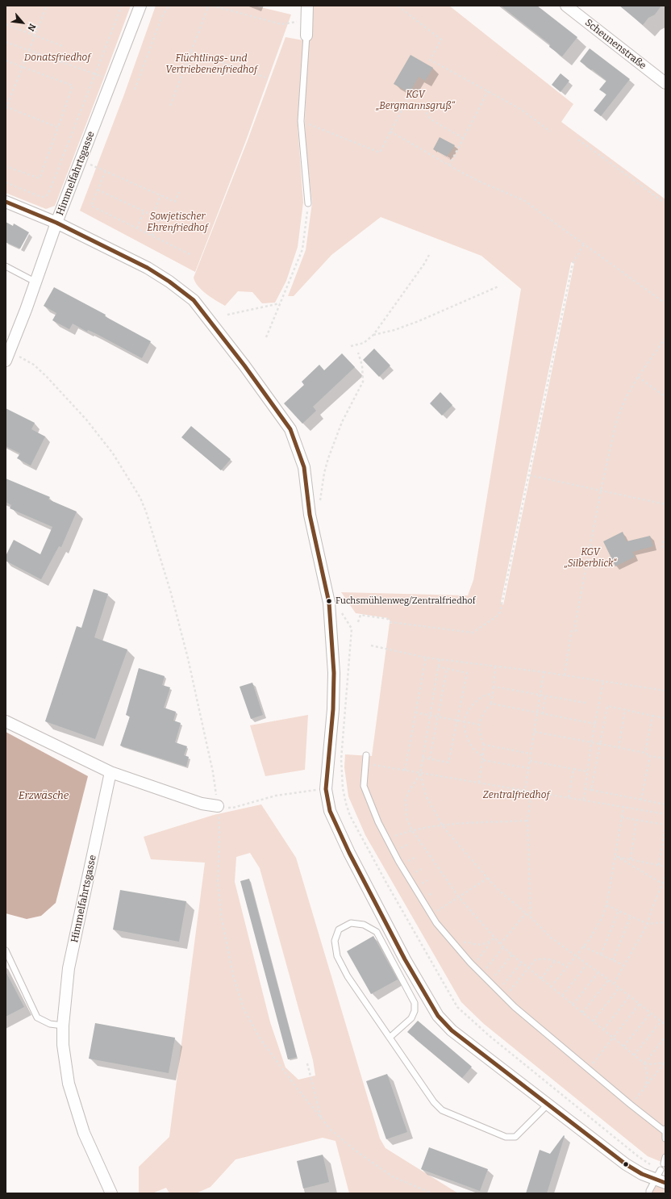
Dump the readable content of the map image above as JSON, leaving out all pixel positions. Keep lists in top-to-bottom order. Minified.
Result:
{"streets":{"street":["Scheunenstraße","Himmelfahrtsgasse"]},"water":["Erzwäsche"],"parks":["Donatsfriedhof","Flüchtlings- und Vertriebenenfriedhof","KGV „Bergmannsgruß“","Sowjetischer Ehrenfriedhof","KGV „Silberblick“","Zentralfriedhof"],"places":["Fuchsmühlenweg/Zentralfriedhof"],"north":"bottom right"}
